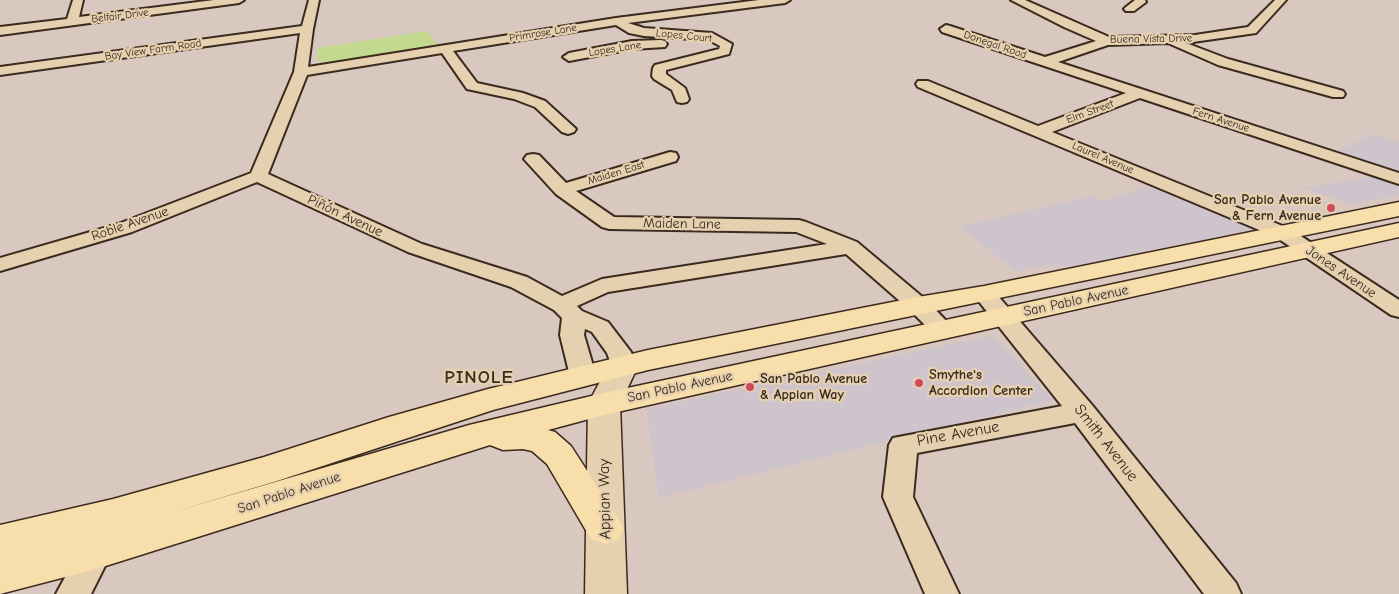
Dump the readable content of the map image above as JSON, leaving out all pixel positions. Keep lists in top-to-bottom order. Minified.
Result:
{"streets":{"main road":["San Pablo Avenue","Appian Way"],"street":["Belfair Drive","Primrose Lane","Lopes Court","Buena Vista Drive","Donegal Road","Lopes Lane","Bay View Farm Road","Elm Street","Fern Avenue","Laurel Avenue","Maiden East","Piñón Avenue","Roble Avenue","Maiden Lane","Jones Avenue","Pine Avenue","Smith Avenue"]},"crossings":[["Primrose Lane","Lopes Court"],["Lopes Court","Lopes Lane"],["Donegal Road","Fern Avenue"],["Elm Street","Fern Avenue"],["Elm Street","Laurel Avenue"],["Laurel Avenue","Jones Avenue"],["Laurel Avenue","San Pablo Avenue"],["Maiden East","Maiden Lane"],["Piñón Avenue","Roble Avenue"],["Piñón Avenue","San Pablo Avenue"],["Piñón Avenue","Appian Way"],["Maiden Lane","San Pablo Avenue"],["Jones Avenue","San Pablo Avenue"],["San Pablo Avenue","Smith Avenue"],["San Pablo Avenue","Appian Way"],["Pine Avenue","Smith Avenue"]],"districts":["PINOLE"],"places":["San Pablo Avenue & Fern Avenue","Smythe's Accordion Center","San Pablo Avenue & Appian Way"]}
